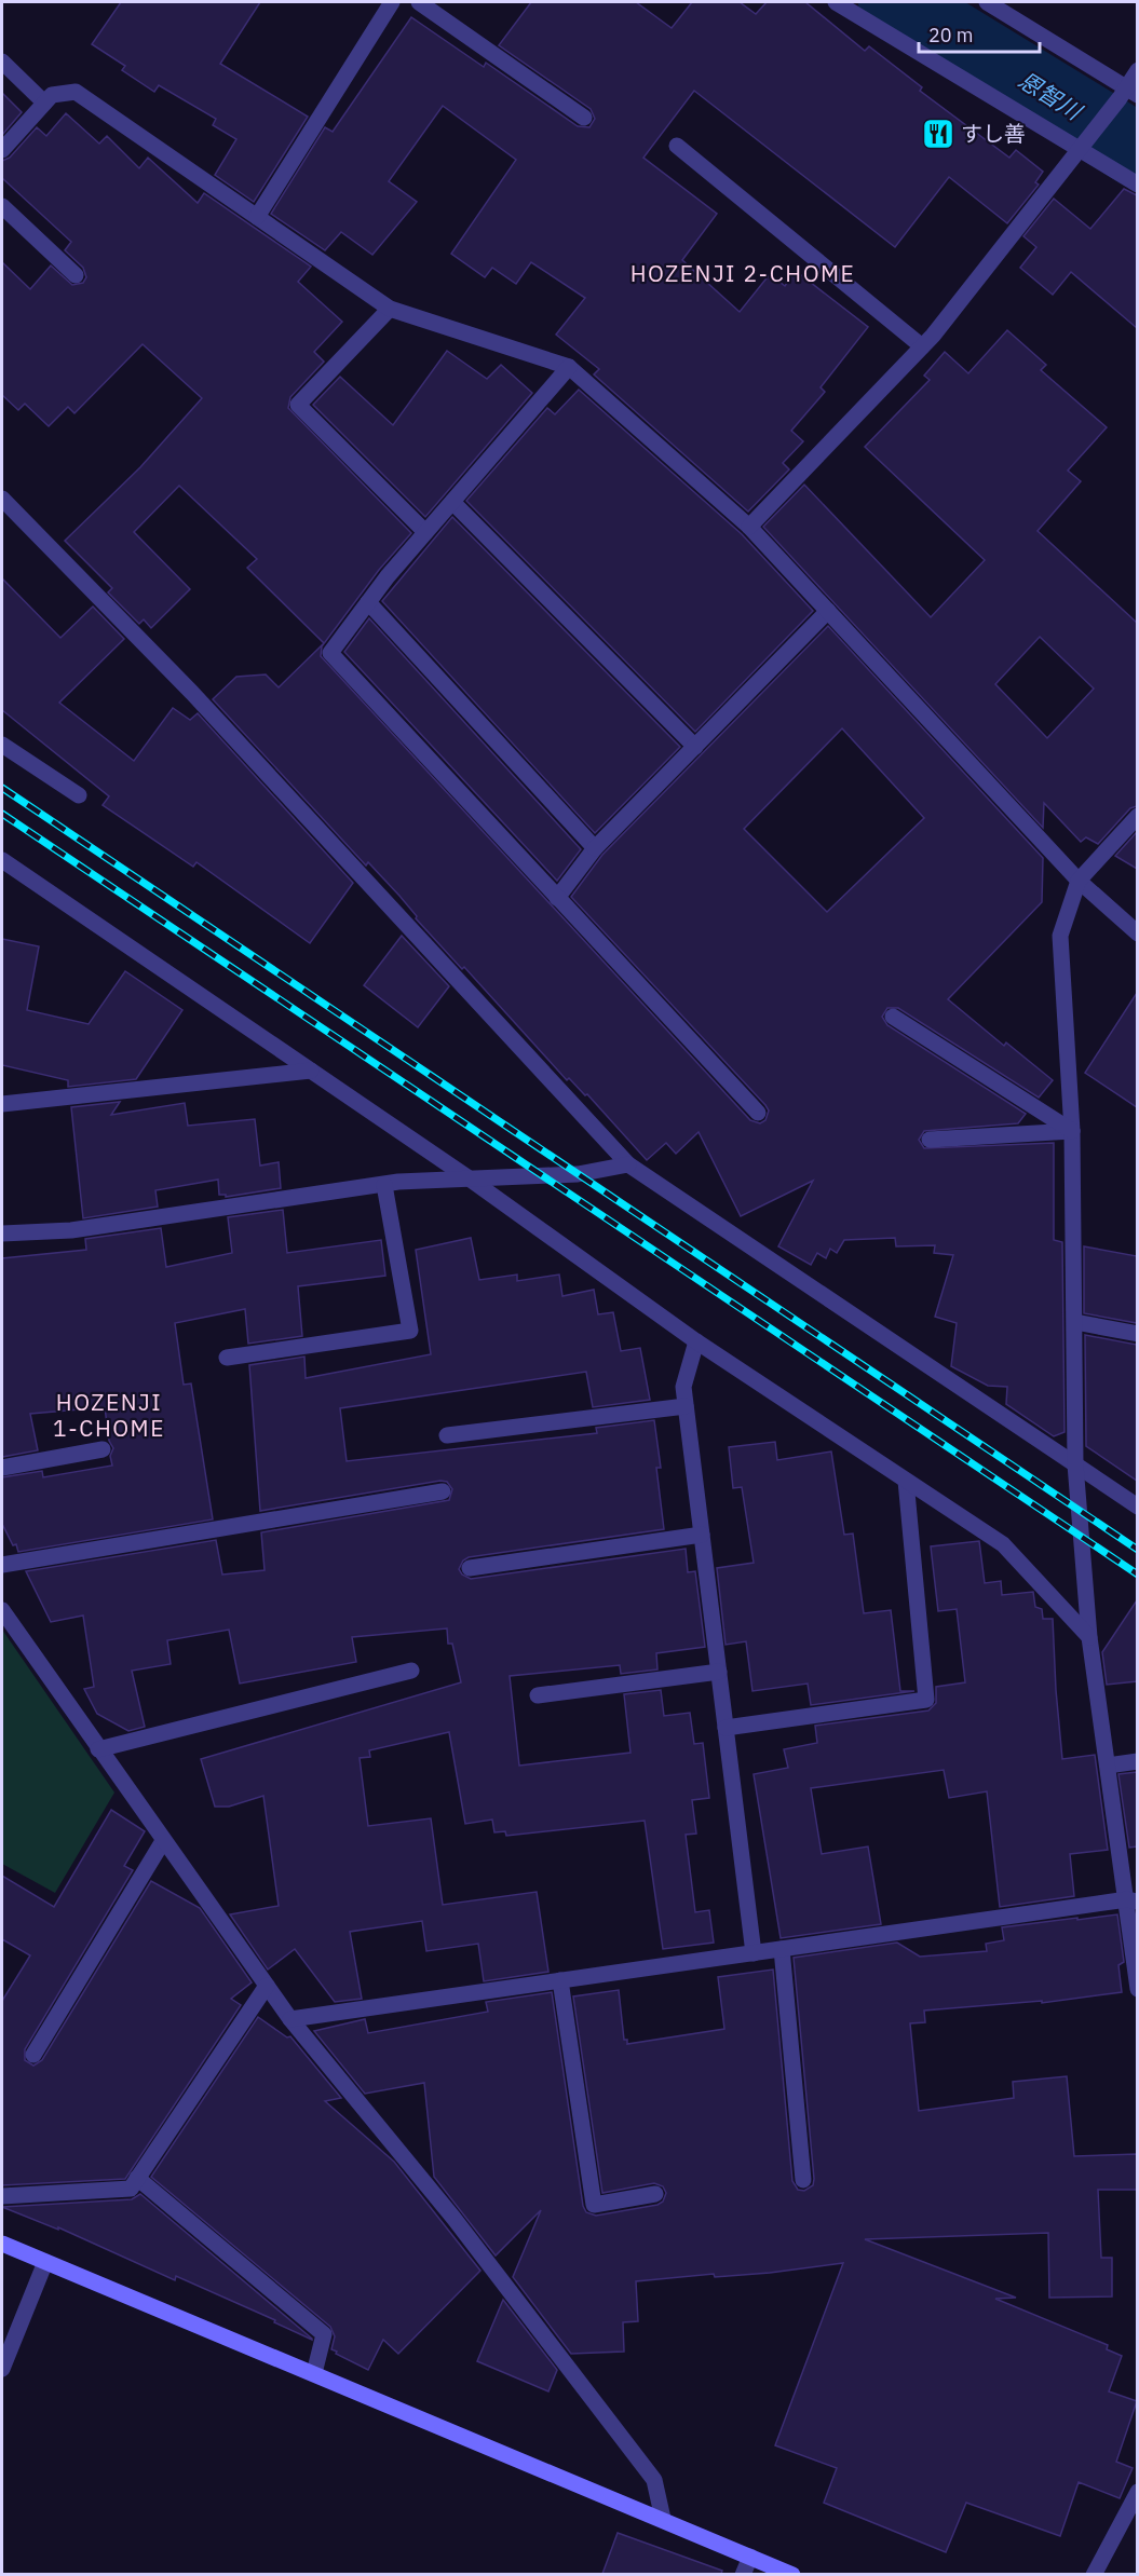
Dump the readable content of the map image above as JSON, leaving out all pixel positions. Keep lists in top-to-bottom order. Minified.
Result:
{"districts":["HOZENJI 2-CHOME","HOZENJI 1-CHOME"],"water":["恩智川"],"places":{"restaurant":["すし善"]},"scale_bar":"20 m"}
